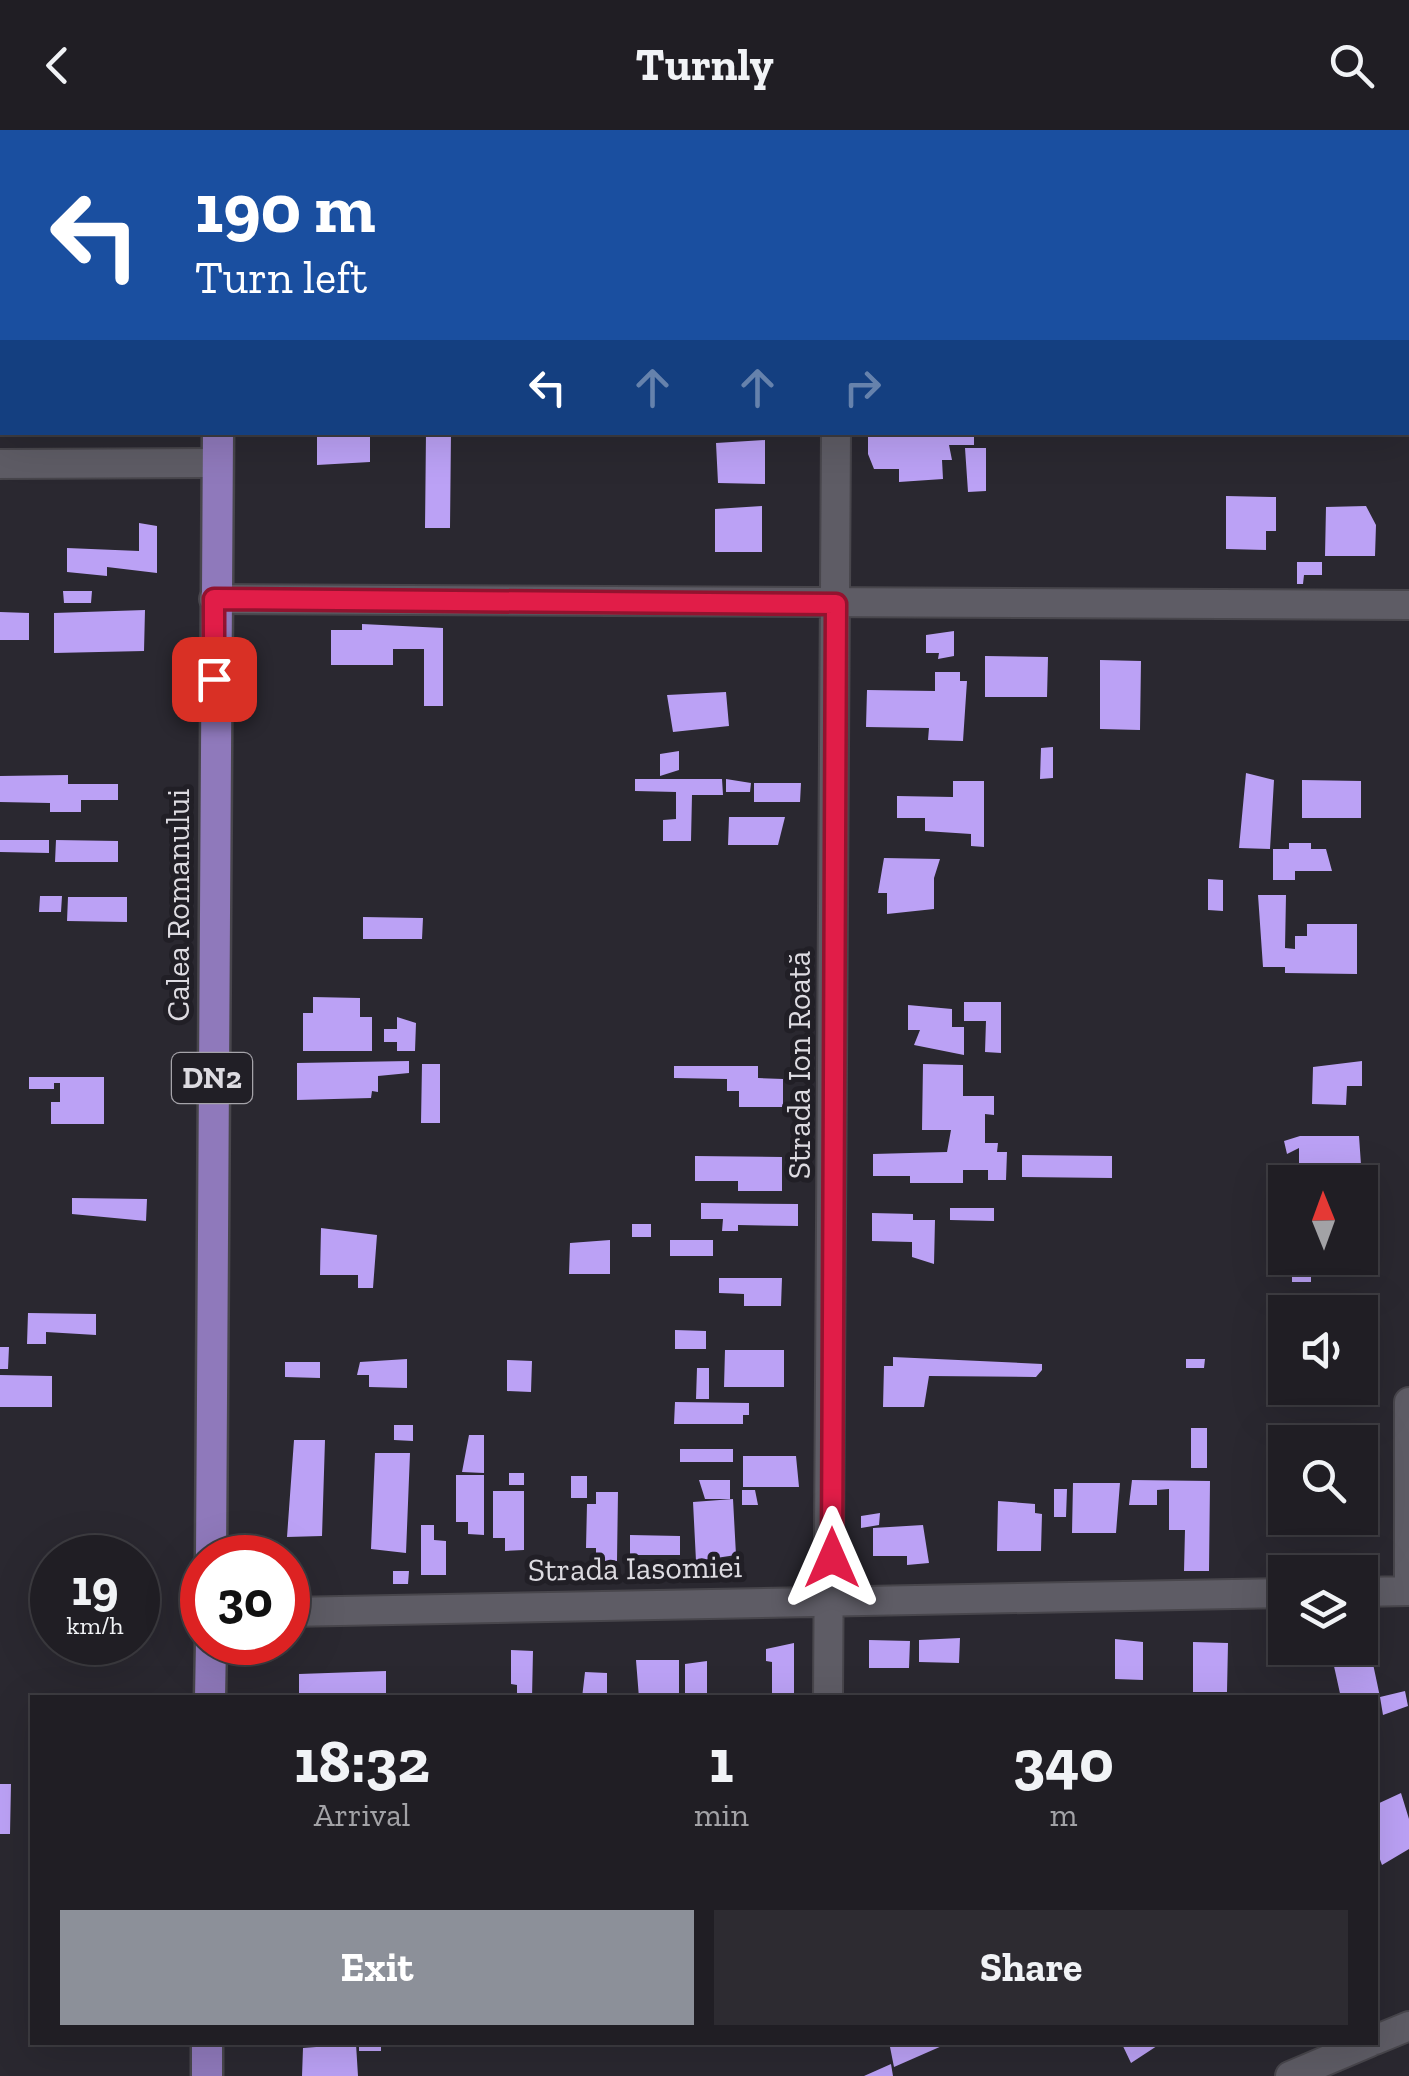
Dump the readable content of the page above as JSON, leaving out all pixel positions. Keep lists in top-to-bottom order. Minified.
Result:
{"streets":{"main road":["Calea Romanului","DN2"],"street":["Strada Ion Roată","Strada Iasomiei"]},"crossings":[["Strada Ion Roată","Strada Iasomiei"]],"north":"top","page":{"header":"Turnly","turn":["190 m","Turn left"],"speed":"19 km/h","limit":"30","eta":["18:32","Arrival","1","min","340","m"],"buttons":["Exit","Share"]}}
